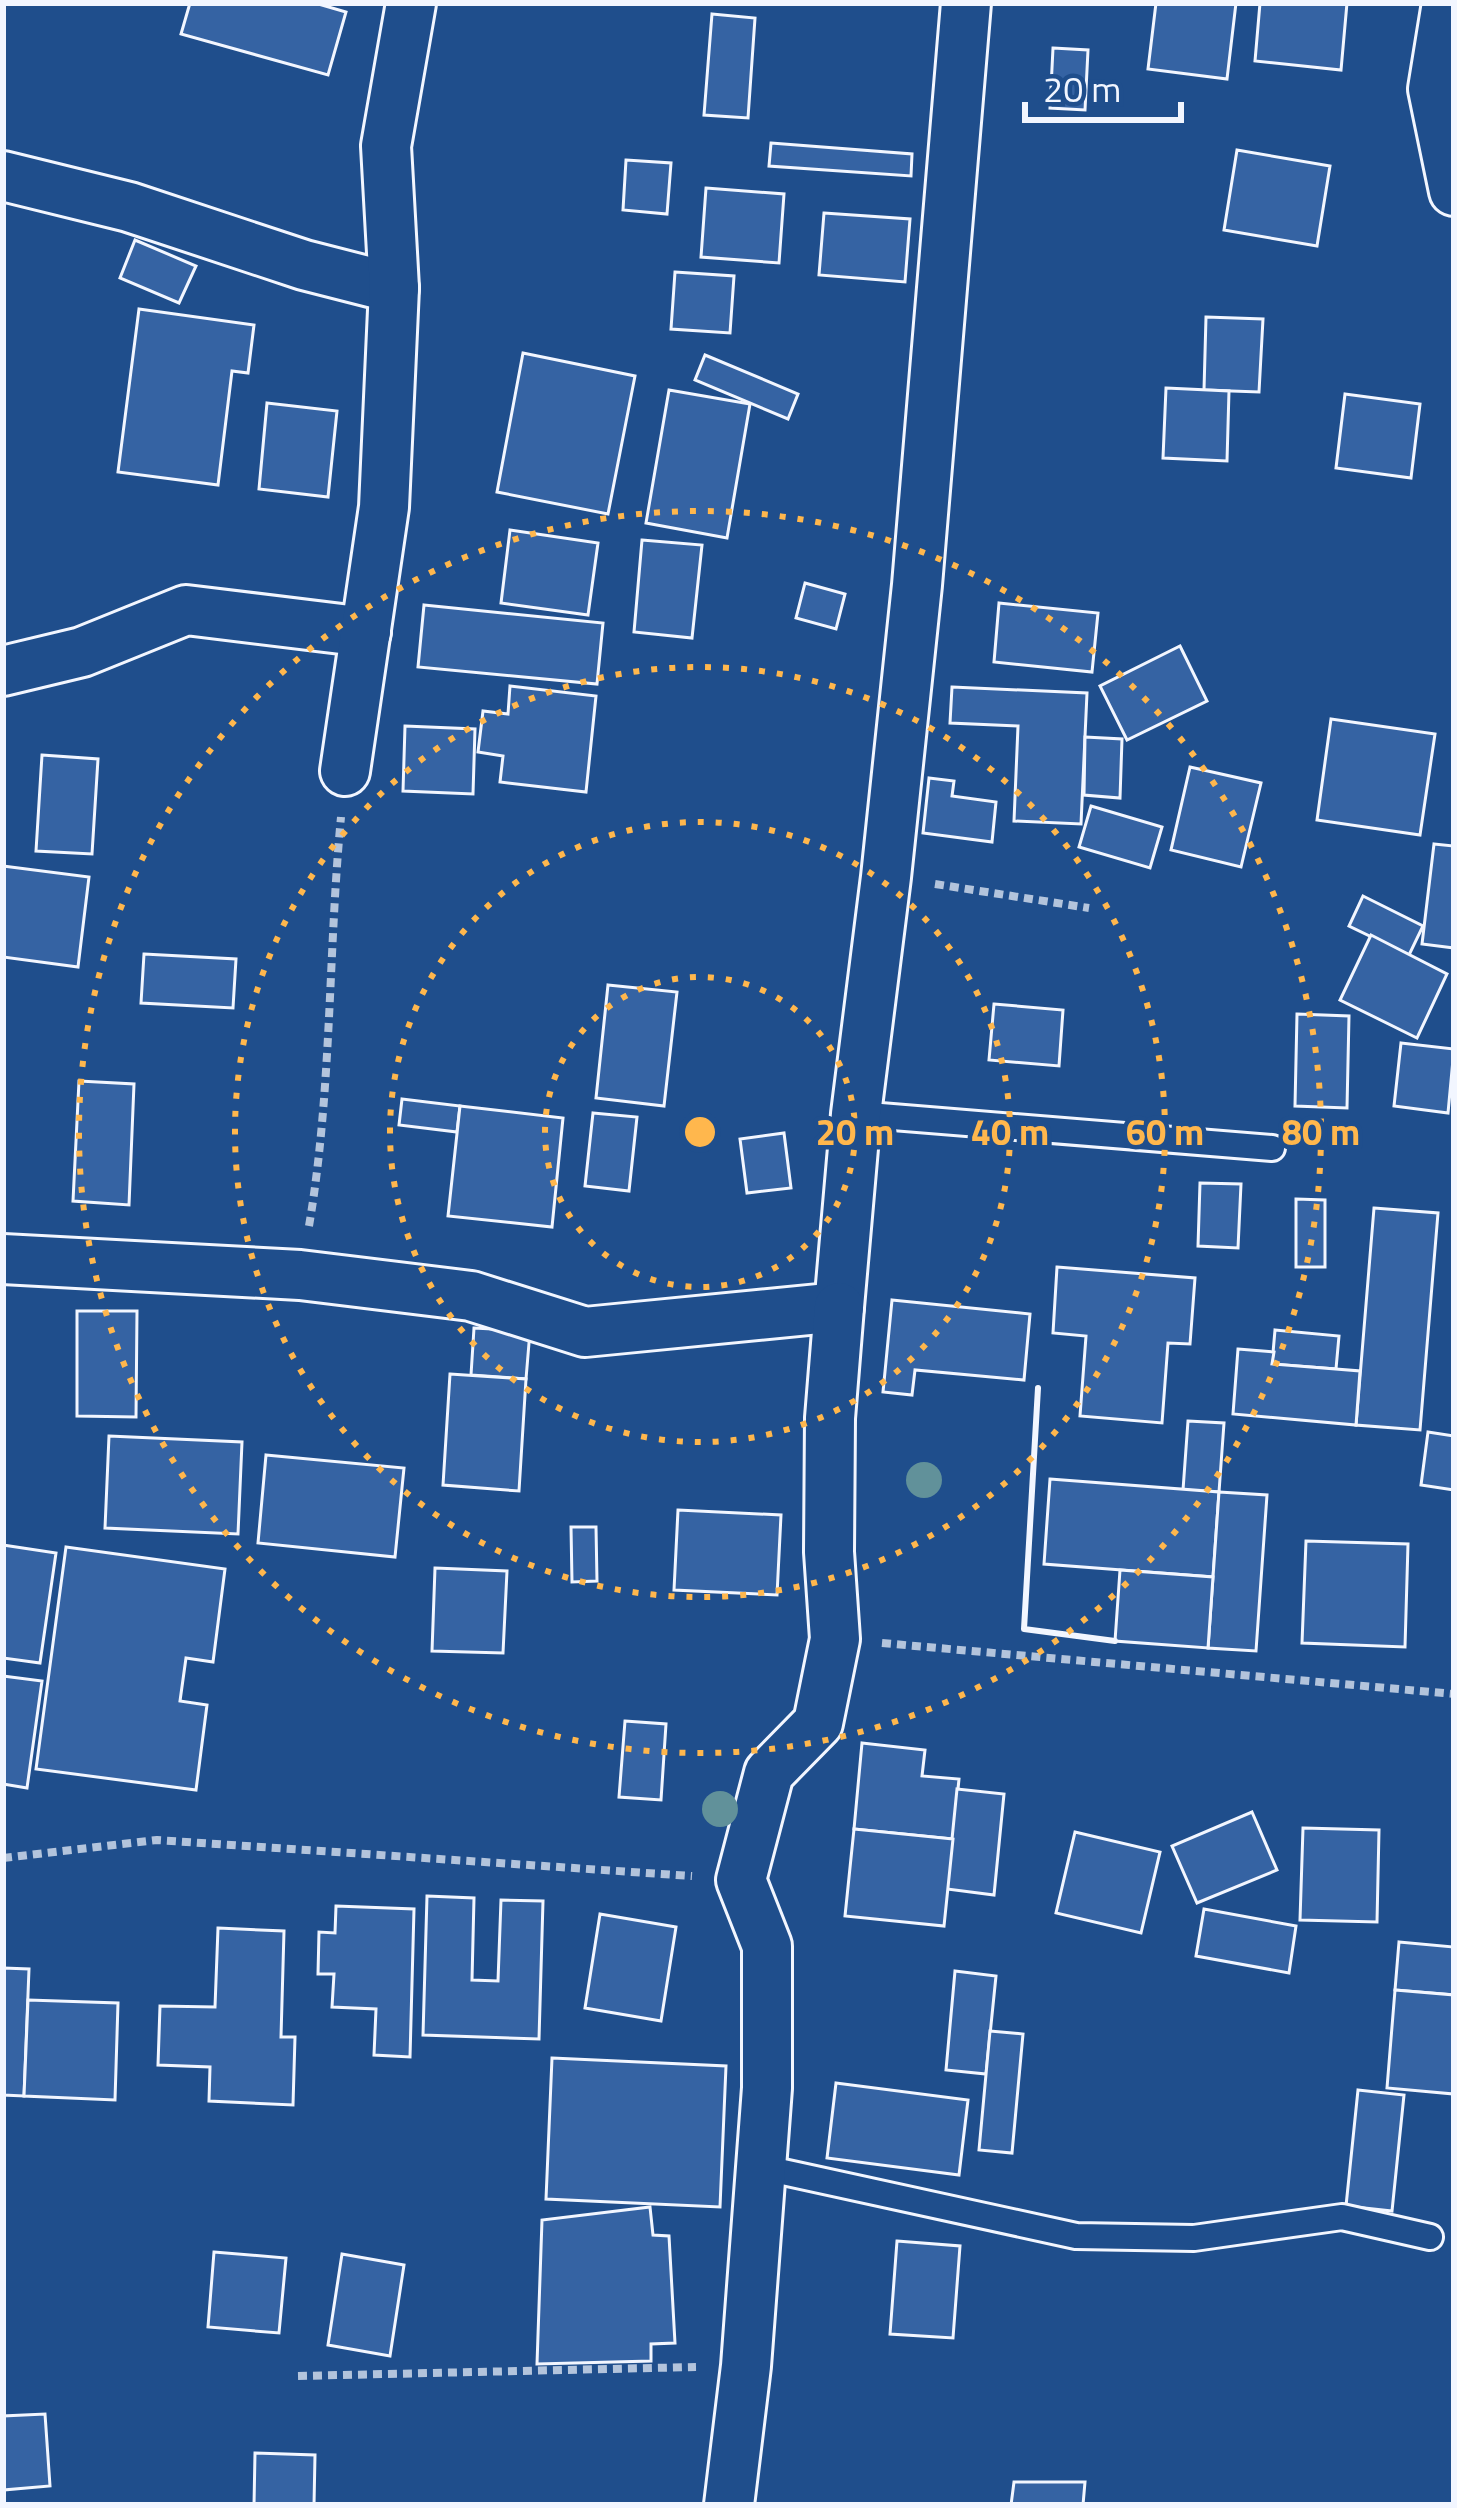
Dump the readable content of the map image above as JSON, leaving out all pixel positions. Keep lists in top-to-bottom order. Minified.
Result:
{"scale_bar":"20 m","rings":["20 m","40 m","60 m","80 m"]}
